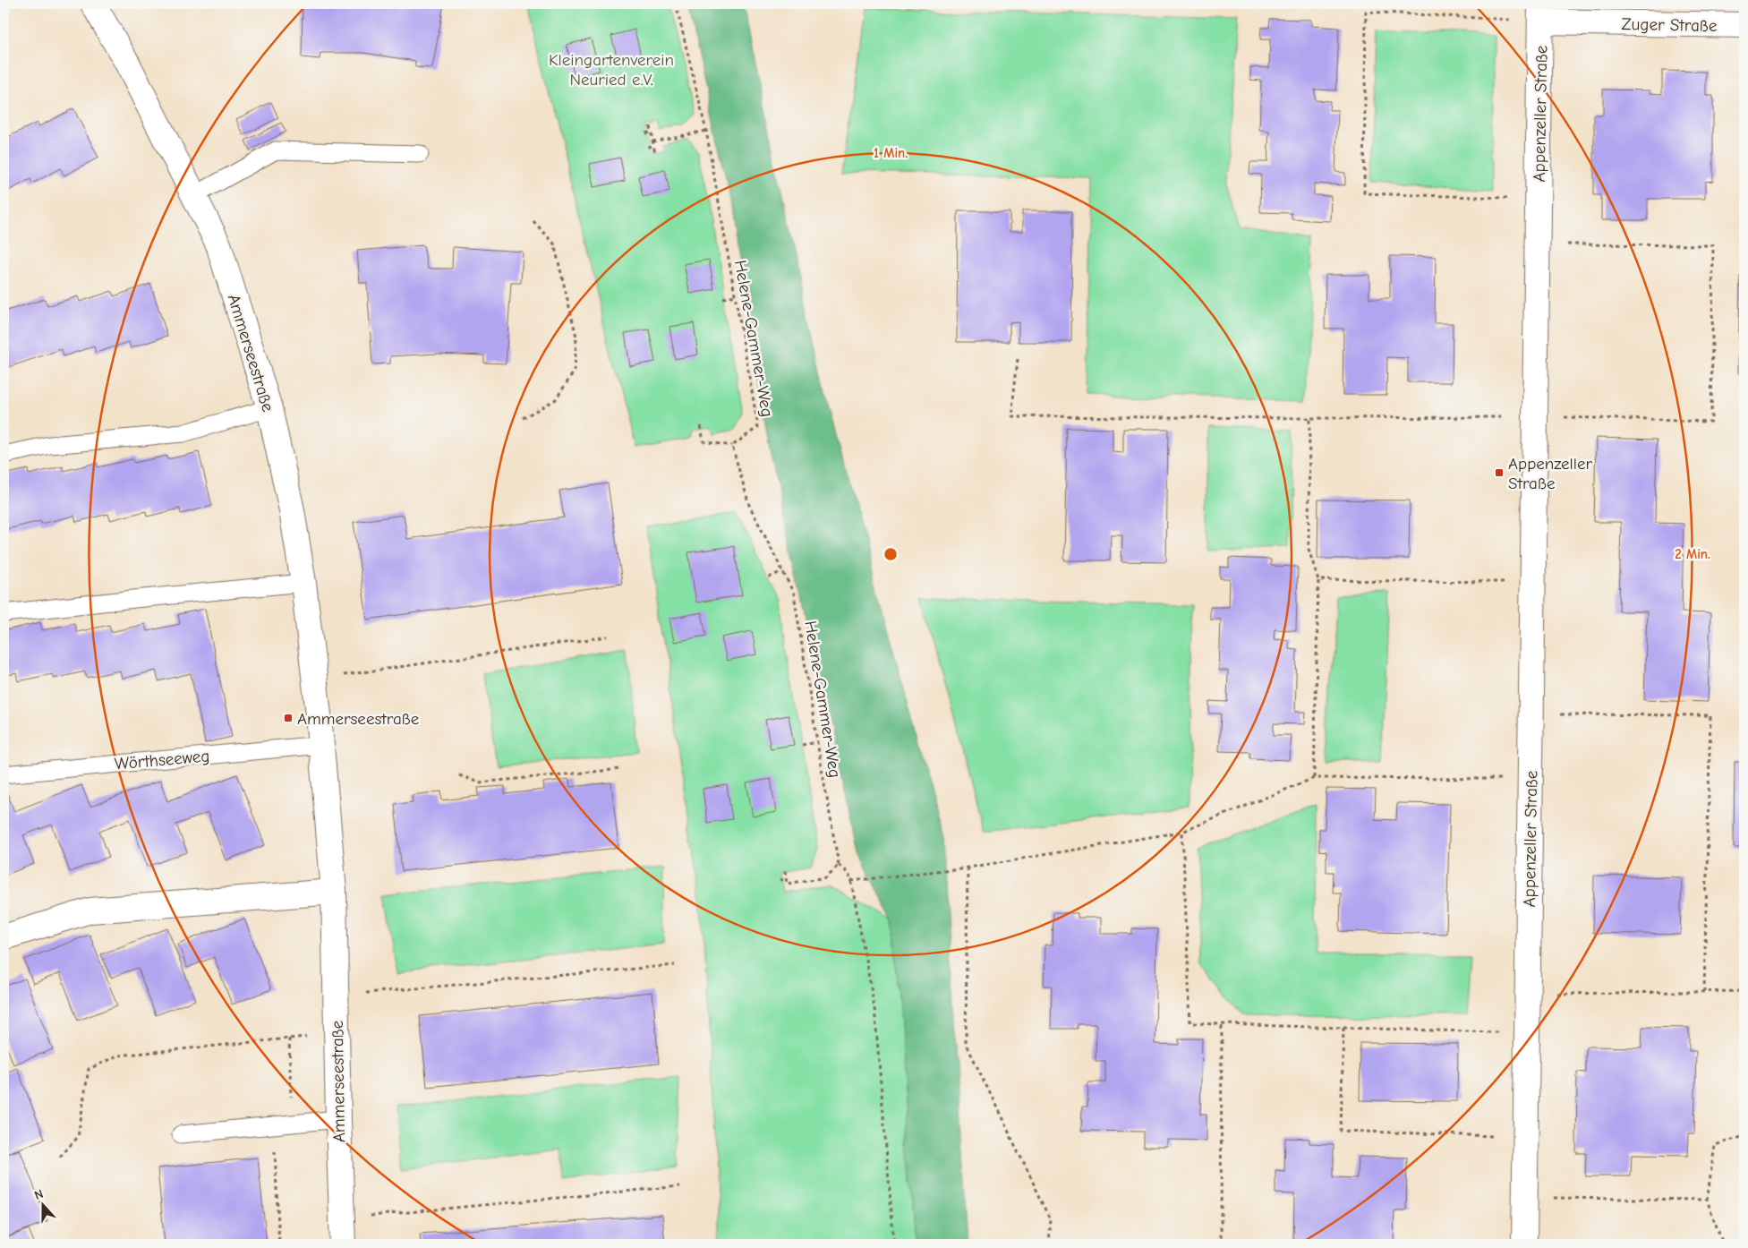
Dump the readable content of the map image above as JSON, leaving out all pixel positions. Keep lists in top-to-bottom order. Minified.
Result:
{"streets":{"street":["Zuger Straße","Appenzeller Straße","Ammerseestraße"],"lane":["Wörthseeweg"],"path":["Helene-Gammer-Weg"]},"crossings":[["Zuger Straße","Appenzeller Straße"],["Ammerseestraße","Wörthseeweg"]],"parks":["Kleingartenverein Neuried e.V."],"places":{"transit":["Appenzeller Straße","Ammerseestraße"]},"north":"top","rings":["1 Min.","2 Min."]}
